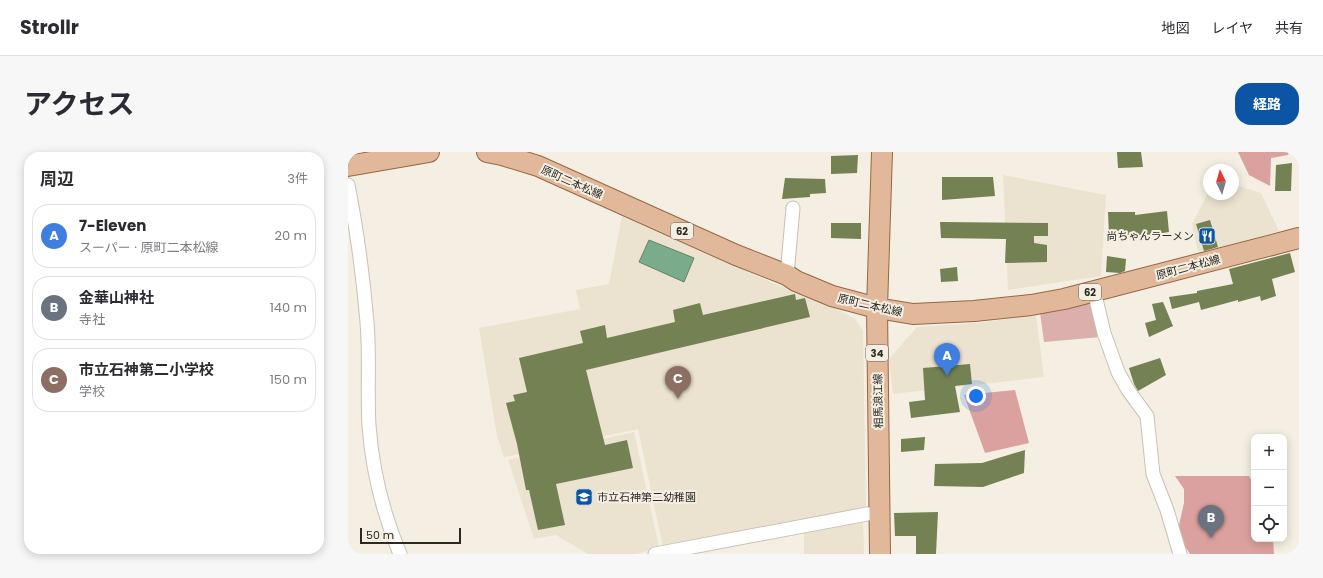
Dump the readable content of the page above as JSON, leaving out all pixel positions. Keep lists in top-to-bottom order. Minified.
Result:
{"streets":{"main road":["原町二本松線","62","34","相馬浪江線"]},"crossings":[["原町二本松線","相馬浪江線"]],"places":{"restaurant":["尚ちゃんラーメン"],"school or university":["市立石神第二幼稚園"]},"scale_bar":"50 m","north":"top","page":{"header":"Strollr","nav":["地図","レイヤ","共有"],"title":"アクセス","buttons":"経路","heading":["周辺","3件"],"list":[{"mark":"A","name":"7-Eleven","note":"スーパー · 原町二本松線","value":"20 m"},{"mark":"B","name":"金華山神社","note":"寺社","value":"140 m"},{"mark":"C","name":"市立石神第二小学校","note":"学校","value":"150 m"}],"pins":["A","C","B"],"map_buttons":["+","−"],"scale":"50 m"}}
